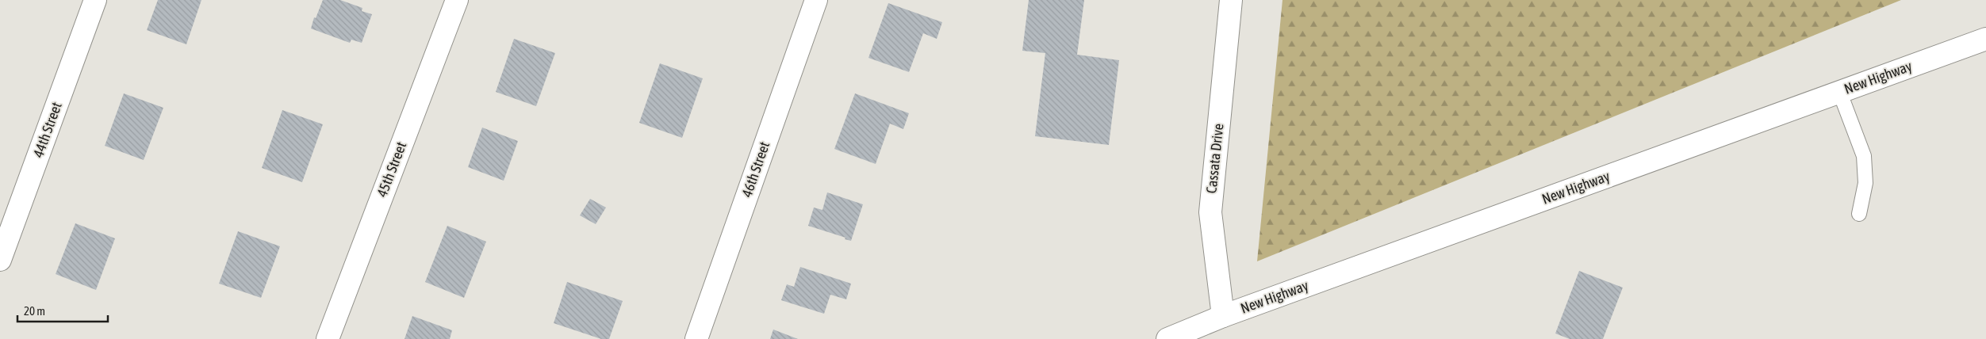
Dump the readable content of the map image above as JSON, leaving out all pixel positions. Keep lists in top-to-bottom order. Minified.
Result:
{"streets":{"street":["New Highway","44th Street","Cassata Drive","45th Street","46th Street"]},"crossings":[["New Highway","Cassata Drive"]],"scale_bar":"20 m"}
